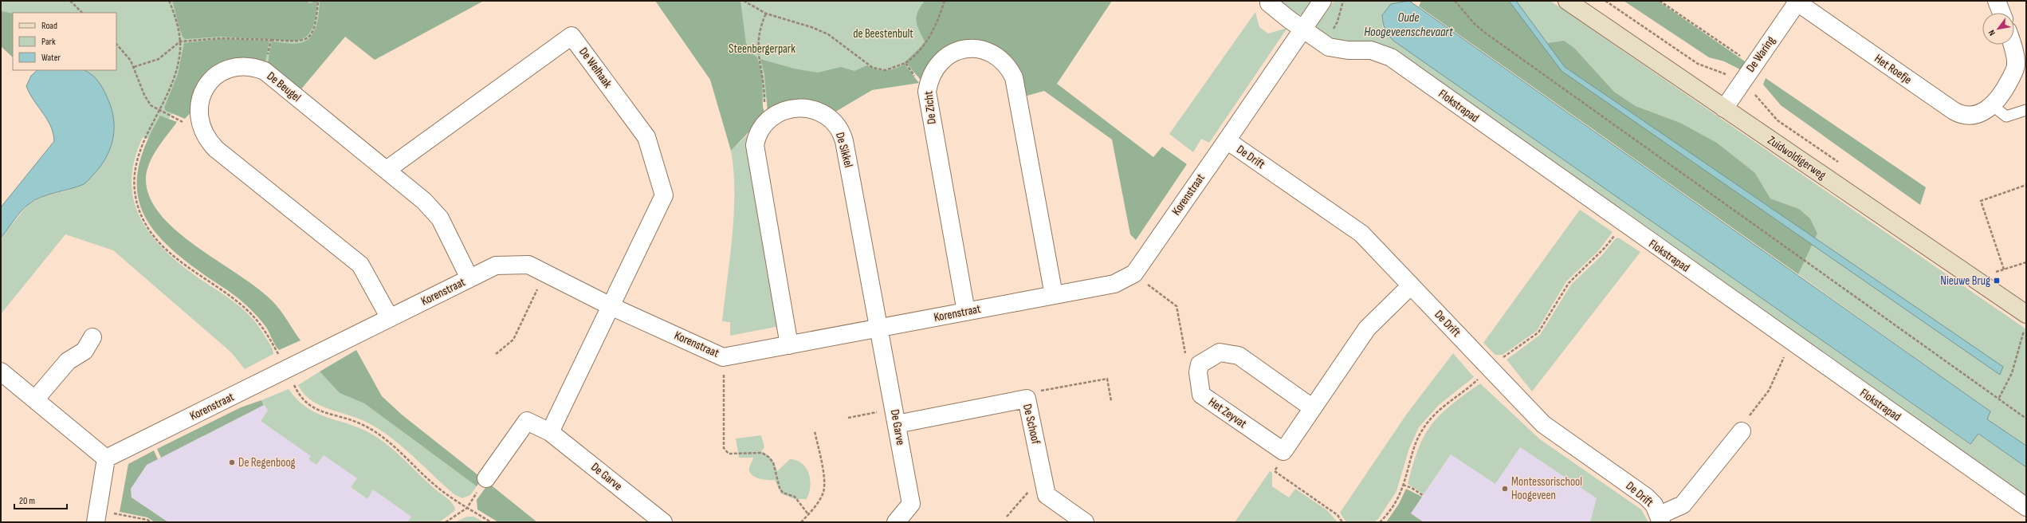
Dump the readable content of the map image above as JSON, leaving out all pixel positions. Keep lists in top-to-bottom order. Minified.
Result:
{"streets":{"main road":["Zuidwoldigerweg"],"street":["De Waring","De Welhaak","Het Roefje","De Beugel","Flokstrapad","De Zicht","De Sikkel","De Drift","Korenstraat","Het Zeyvat","De Schoof","De Garve"]},"crossings":[["De Waring","Het Roefje"],["De Waring","Zuidwoldigerweg"],["De Welhaak","De Beugel"],["De Welhaak","Korenstraat"],["De Beugel","Korenstraat"],["Flokstrapad","Korenstraat"],["De Zicht","Korenstraat"],["De Sikkel","Korenstraat"],["De Sikkel","De Garve"],["De Drift","Korenstraat"],["Korenstraat","De Garve"],["De Schoof","De Garve"]],"water":["Oude Hoogeveenschevaart"],"parks":["de Beestenbult","Steenbergerpark"],"places":{"transit":["Nieuwe Brug"],"other":["De Regenboog","Montessorischool Hoogeveen"]},"legend":["Road","Park","Water"],"scale_bar":"20 m","north":"bottom left"}
